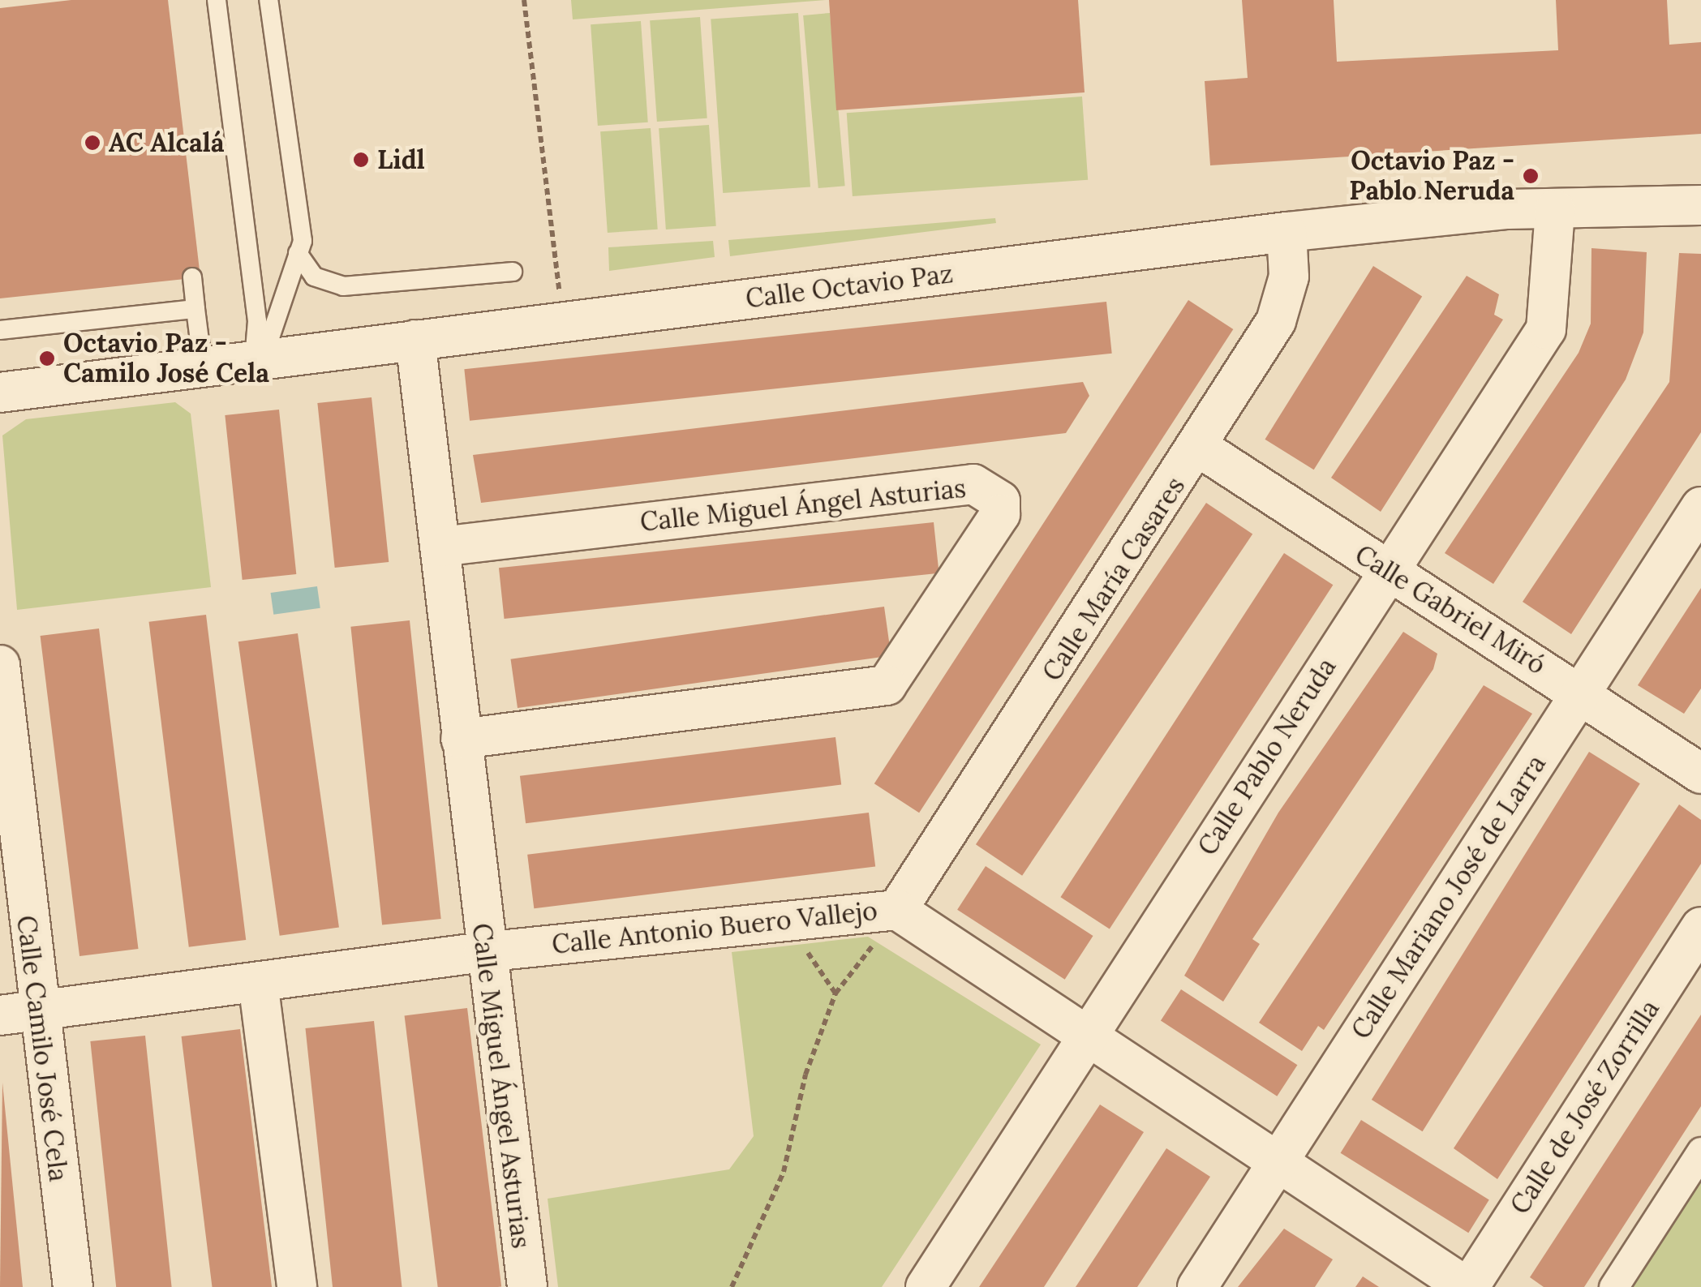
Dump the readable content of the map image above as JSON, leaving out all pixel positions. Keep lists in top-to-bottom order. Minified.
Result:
{"streets":{"street":["Calle Octavio Paz","Calle Miguel Ángel Asturias","Calle María Casares","Calle Gabriel Miró","Calle Pablo Neruda","Calle Mariano José de Larra","Calle Antonio Buero Vallejo","Calle Camilo José Cela","Calle de José Zorrilla"]},"crossings":[["Calle Octavio Paz","Calle Miguel Ángel Asturias"],["Calle Octavio Paz","Calle María Casares"],["Calle Octavio Paz","Calle Pablo Neruda"],["Calle Miguel Ángel Asturias","Calle Antonio Buero Vallejo"],["Calle María Casares","Calle Gabriel Miró"],["Calle María Casares","Calle Antonio Buero Vallejo"],["Calle Gabriel Miró","Calle Pablo Neruda"],["Calle Gabriel Miró","Calle Mariano José de Larra"],["Calle Pablo Neruda","Calle Antonio Buero Vallejo"],["Calle Mariano José de Larra","Calle Antonio Buero Vallejo"],["Calle Antonio Buero Vallejo","Calle Camilo José Cela"],["Calle Antonio Buero Vallejo","Calle de José Zorrilla"]],"places":["AC Alcalá","Lidl","Octavio Paz - Pablo Neruda","Octavio Paz - Camilo José Cela"]}
